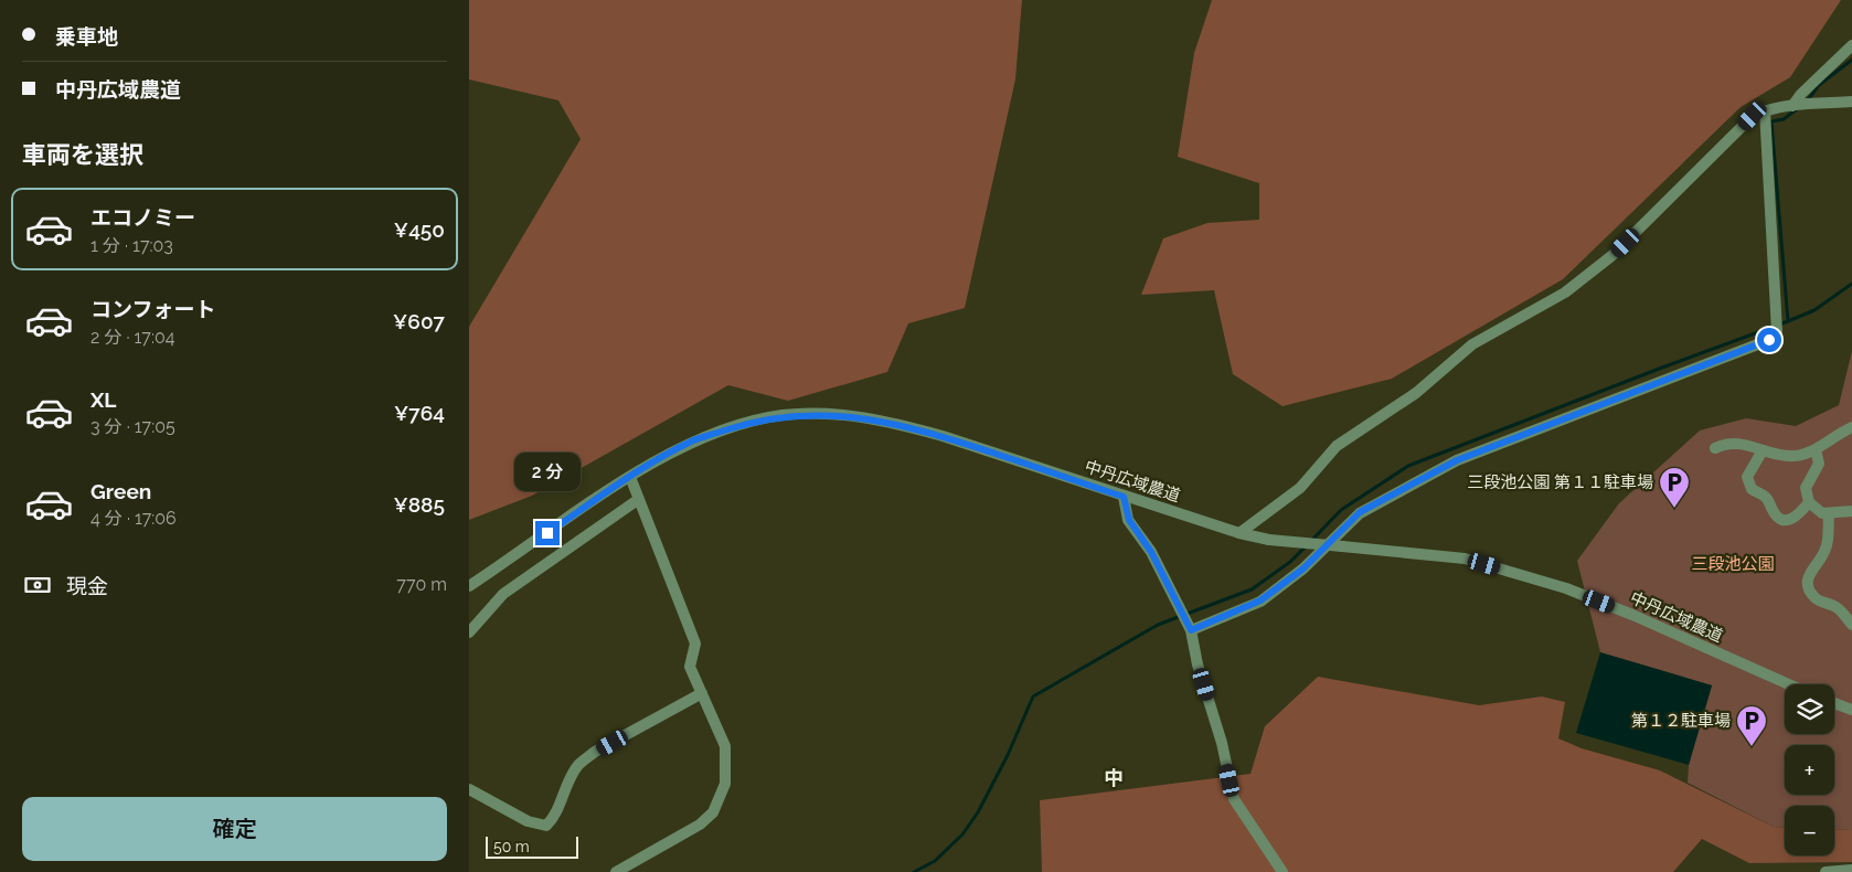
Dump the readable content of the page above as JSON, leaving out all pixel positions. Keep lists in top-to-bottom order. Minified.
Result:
{"streets":{"street":["中丹広域農道"]},"districts":["中"],"parks":["三段池公園"],"places":{"parking":["三段池公園 第１１駐車場","第１２駐車場"]},"scale_bar":"50 m","page":{"banner":["乗車地","中丹広域農道"],"heading":"車両を選択","list":[{"name":"エコノミー","note":"1 分 · 17:03","value":"¥450"},{"name":"コンフォート","note":"2 分 · 17:04","value":"¥607"},{"name":"XL","note":"3 分 · 17:05","value":"¥764"},{"name":"Green","note":"4 分 · 17:06","value":"¥885"}],"bubble":"2 分","pay":["現金","770 m"],"map_buttons":["+","−"],"buttons":"確定","scale":"50 m"}}
